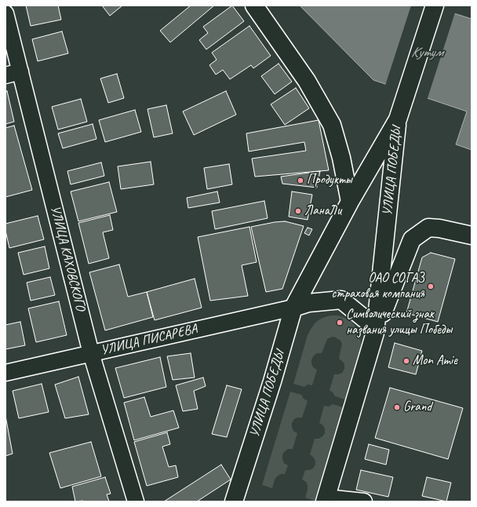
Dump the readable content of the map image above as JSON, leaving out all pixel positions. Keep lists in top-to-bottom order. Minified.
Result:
{"streets":{"main road":["УЛИЦА ПОБЕДЫ"],"street":["УЛИЦА КАХОВСКОГО","УЛИЦА ПИСАРЕВА"]},"crossings":[["УЛИЦА ПОБЕДЫ","УЛИЦА ПИСАРЕВА"],["УЛИЦА КАХОВСКОГО","УЛИЦА ПИСАРЕВА"]],"water":["Кутум"],"places":["Продукты","ЛанаЛи","ОАО СОГАЗ страховая компания","Символический знак названия улицы Победы","Mon Amie","Grand"]}
